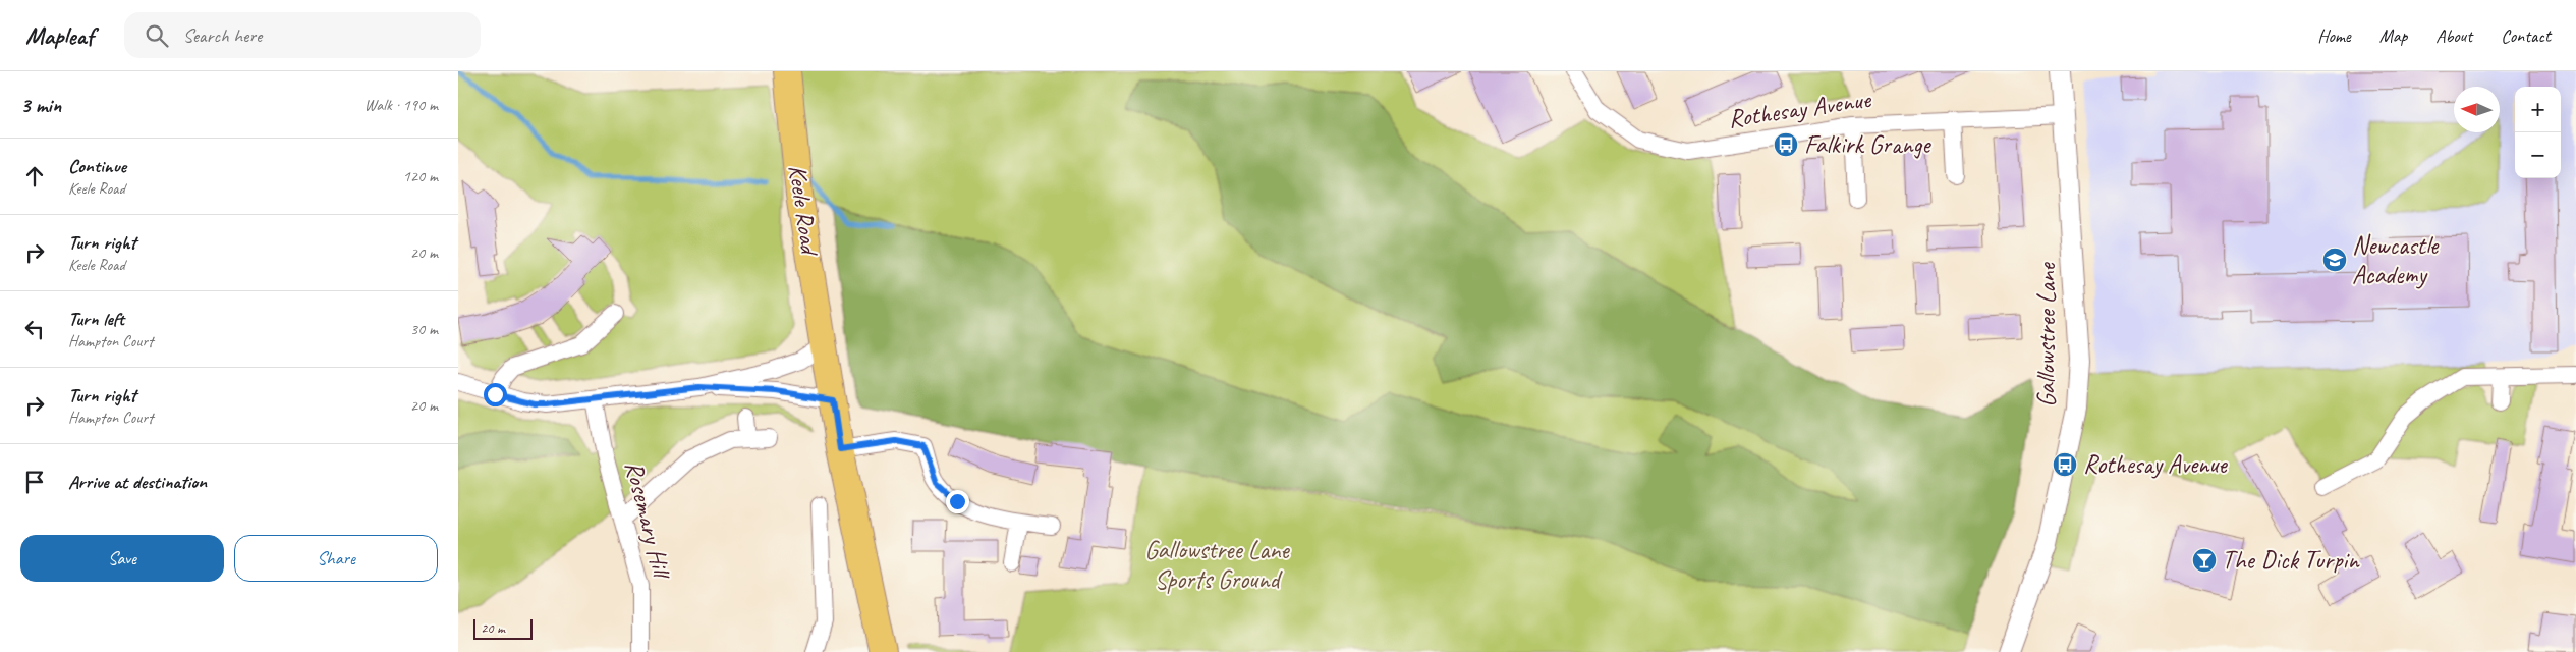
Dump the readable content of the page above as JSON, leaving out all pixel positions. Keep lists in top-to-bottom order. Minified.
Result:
{"streets":{"main road":["Keele Road"],"street":["Rothesay Avenue","Gallowstree Lane","Rosemary Hill"]},"crossings":[["Rothesay Avenue","Gallowstree Lane"]],"parks":["Gallowstree Lane Sports Ground"],"places":{"bus stop":["Falkirk Grange","Rothesay Avenue"],"school or university":["Newcastle Academy"],"bar":["The Dick Turpin"]},"scale_bar":"20 m","north":"left","page":{"header":"Mapleaf","search":"Search here","nav":["Home","Map","About","Contact"],"heading":["3 min","Walk · 190 m"],"map_buttons":["+","−"],"list":[["Continue","Keele Road","120 m"],["Turn right","Keele Road","20 m"],["Turn left","Hampton Court","30 m"],["Turn right","Hampton Court","20 m"],"Arrive at destination"],"buttons":["Save","Share"],"scale":"20 m"}}
